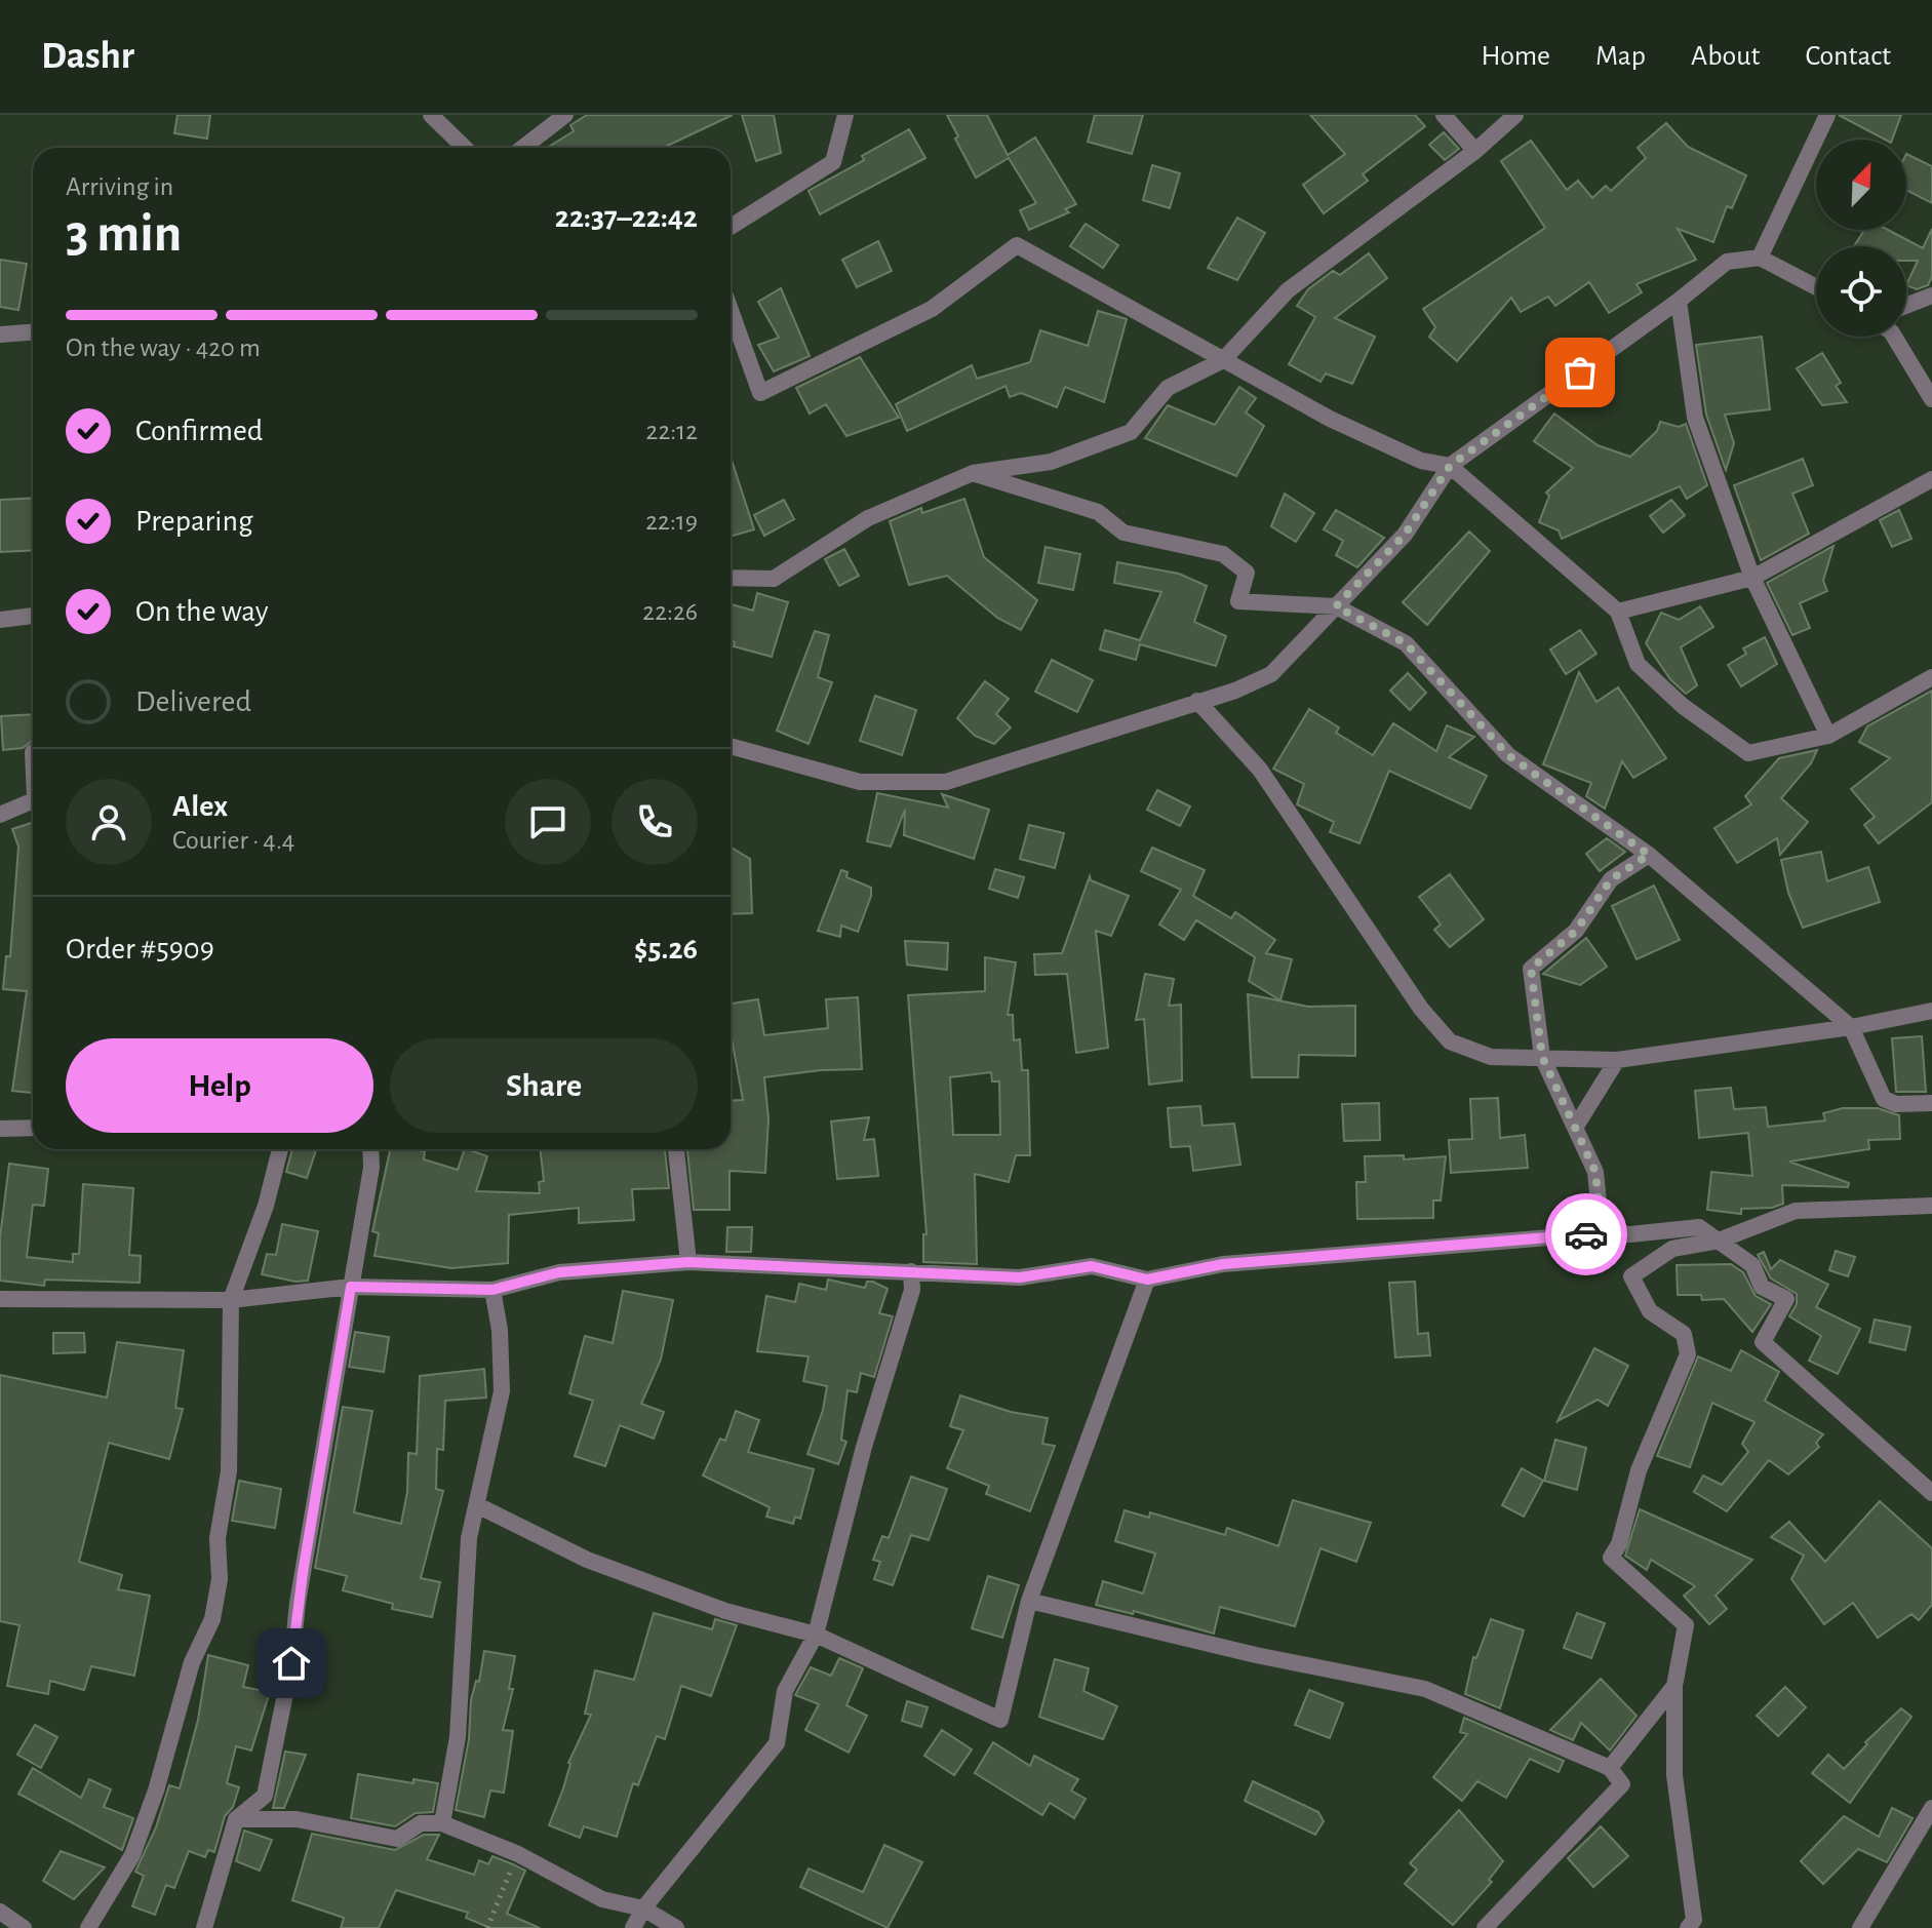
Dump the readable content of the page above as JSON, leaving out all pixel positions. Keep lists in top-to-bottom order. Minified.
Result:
{"north":"top right","page":{"header":"Dashr","nav":["Home","Map","About","Contact"],"heading":["3 min","Arriving in","22:37–22:42"],"panel":["Alex","Courier · 4.4","Order #5909","$5.26"],"bar":"On the way · 420 m","list":[["Confirmed","22:12"],["Preparing","22:19"],["On the way","22:26"],"Delivered"],"buttons":["Help","Share"]}}
